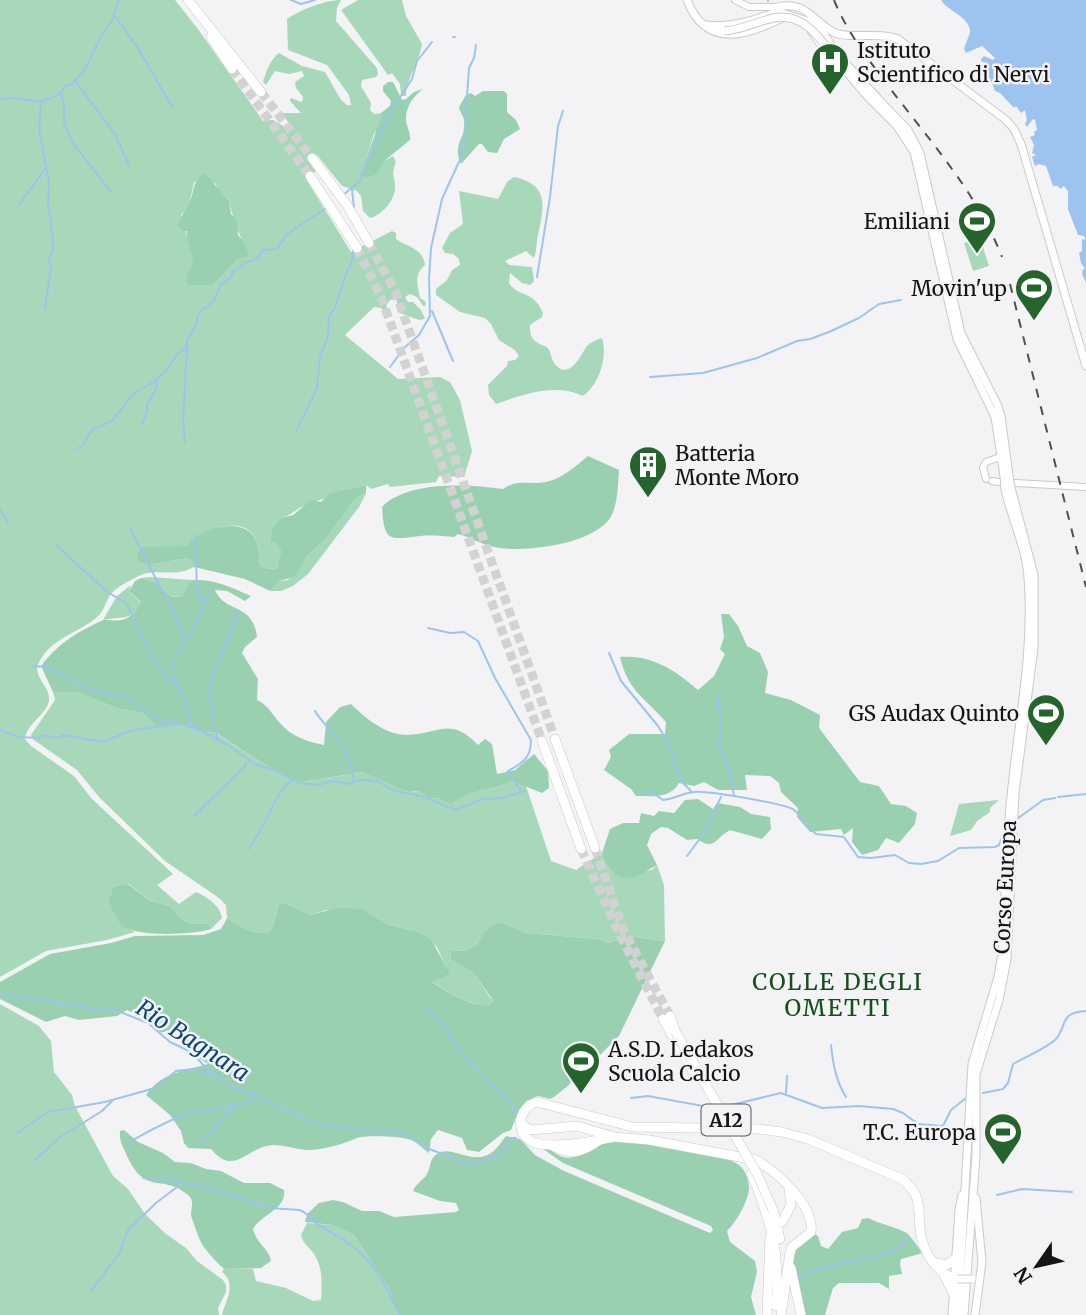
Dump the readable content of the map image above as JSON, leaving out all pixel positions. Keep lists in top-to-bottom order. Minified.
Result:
{"streets":{"highway":["A12"],"main road":["Corso Europa"]},"districts":["COLLE DEGLI OMETTI"],"water":["Rio Bagnara"],"places":{"hospital":["Istituto Scientifico di Nervi"],"sports":["Emiliani","Movin'up","GS Audax Quinto","A.S.D. Ledakos Scuola Calcio","T.C. Europa"],"building":["Batteria Monte Moro"]},"north":"bottom left"}
